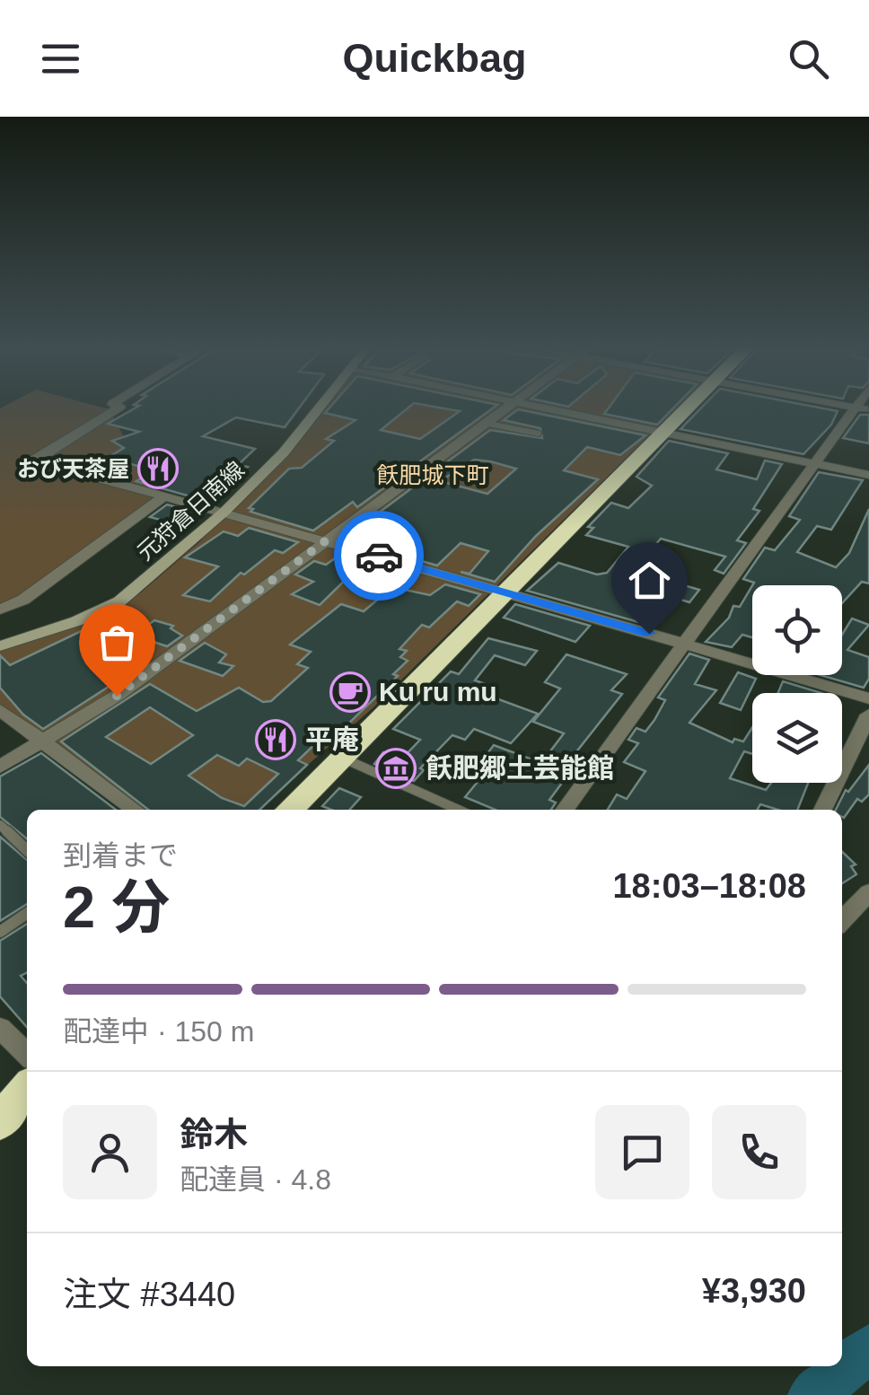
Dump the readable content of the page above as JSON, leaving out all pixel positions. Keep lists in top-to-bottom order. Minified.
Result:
{"streets":{"main road":["元狩倉日南線"]},"parks":["飫肥城下町"],"places":{"restaurant":["おび天茶屋","平庵"],"cafe":["Ku ru mu"],"museum":["飫肥郷土芸能館"]},"page":{"header":"Quickbag","heading":["2 分","到着まで","18:03–18:08"],"panel":["鈴木","配達員 · 4.8","注文 #3440","¥3,930"],"bar":"配達中 · 150 m"}}
